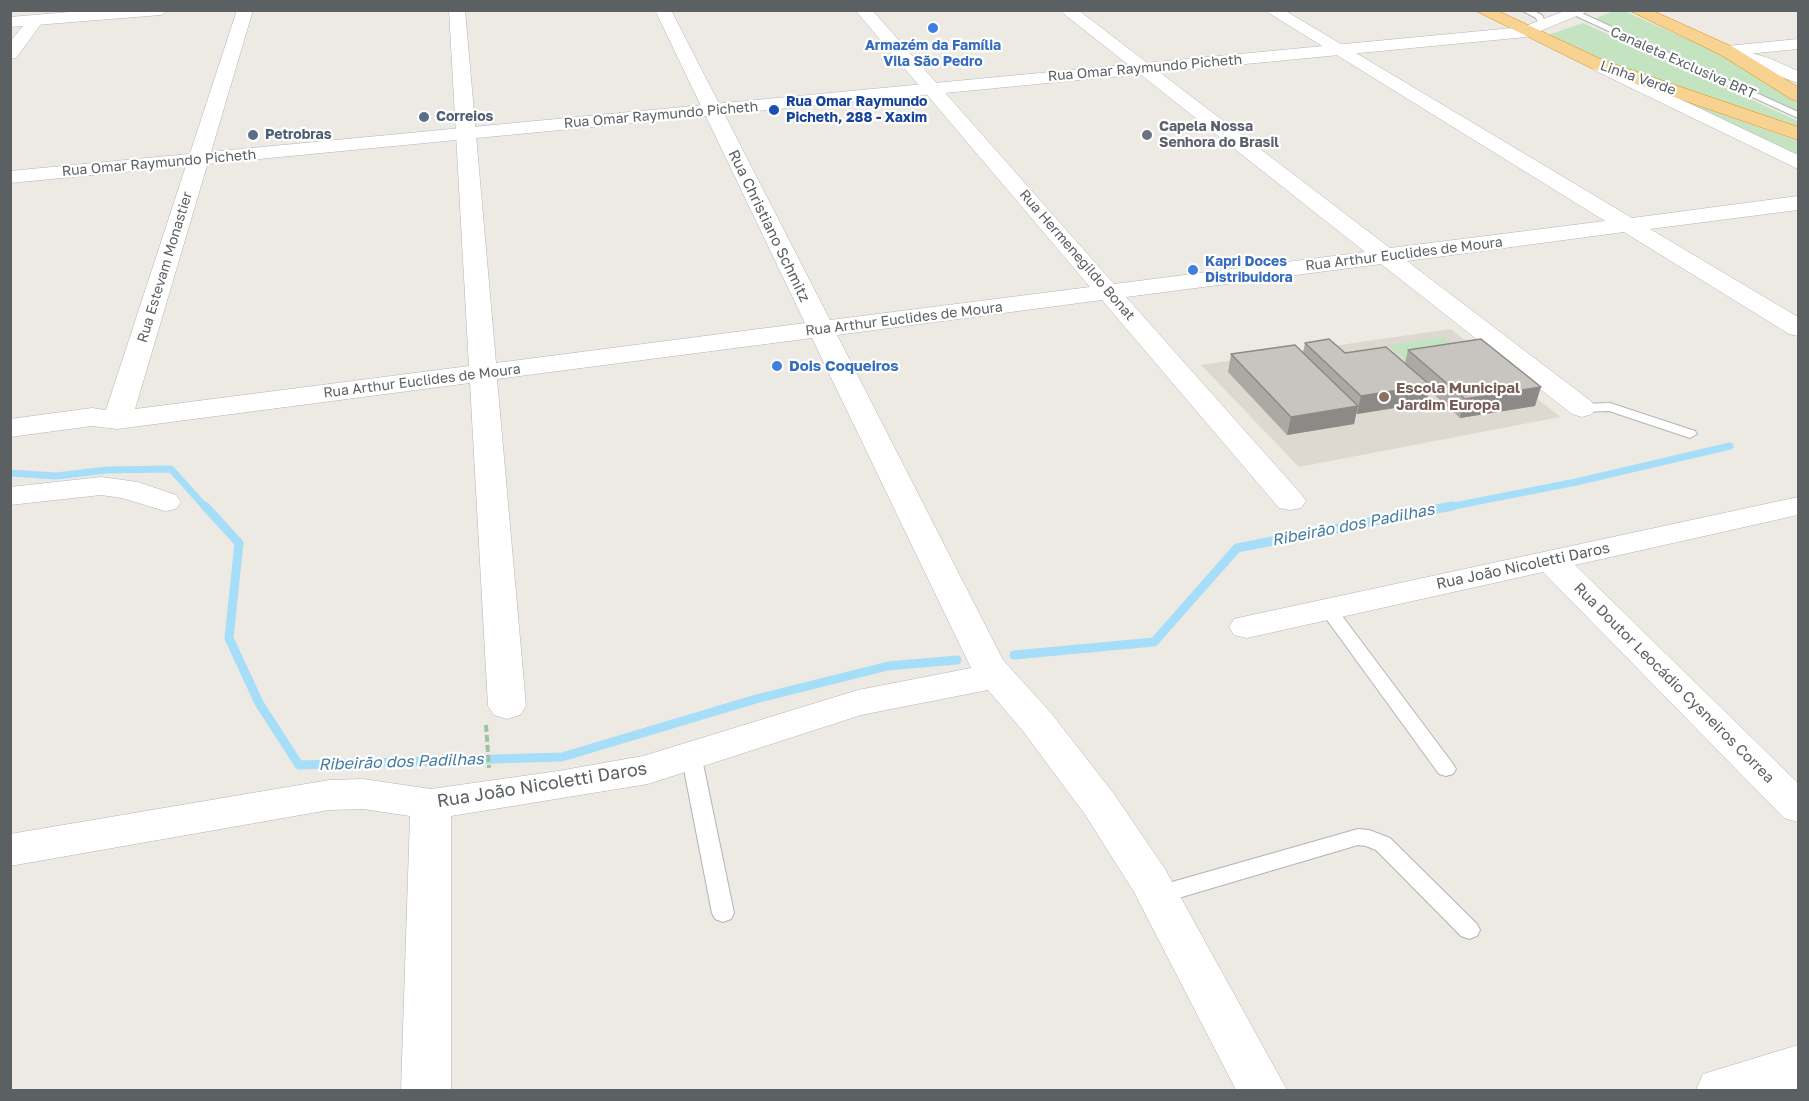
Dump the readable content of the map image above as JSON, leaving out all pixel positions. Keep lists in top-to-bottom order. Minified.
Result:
{"streets":{"highway":["Linha Verde"],"street":["Rua Omar Raymundo Picheth","Rua Christiano Schmitz","Rua Arthur Euclides de Moura","Rua Hermenegildo Bonat","Rua Estevam Monastier","Rua João Nicoletti Daros","Rua Doutor Leocádio Cysneiros Correa"],"lane":["Canaleta Exclusiva BRT"]},"crossings":[["Canaleta Exclusiva BRT","Rua Omar Raymundo Picheth"],["Rua Omar Raymundo Picheth","Linha Verde"],["Rua Omar Raymundo Picheth","Rua Christiano Schmitz"],["Rua Omar Raymundo Picheth","Rua Hermenegildo Bonat"],["Rua Omar Raymundo Picheth","Rua Estevam Monastier"],["Rua Christiano Schmitz","Rua Arthur Euclides de Moura"],["Rua Christiano Schmitz","Rua João Nicoletti Daros"],["Rua Arthur Euclides de Moura","Rua Hermenegildo Bonat"],["Rua Arthur Euclides de Moura","Rua Estevam Monastier"],["Rua João Nicoletti Daros","Rua Doutor Leocádio Cysneiros Correa"]],"water":["Ribeirão dos Padilhas"],"places":["Armazém da Família Vila São Pedro","Rua Omar Raymundo Picheth, 288 - Xaxim","Correios","Petrobras","Capela Nossa Senhora do Brasil","Kapri Doces Distribuidora","Dois Coqueiros","Escola Municipal Jardim Europa"]}
